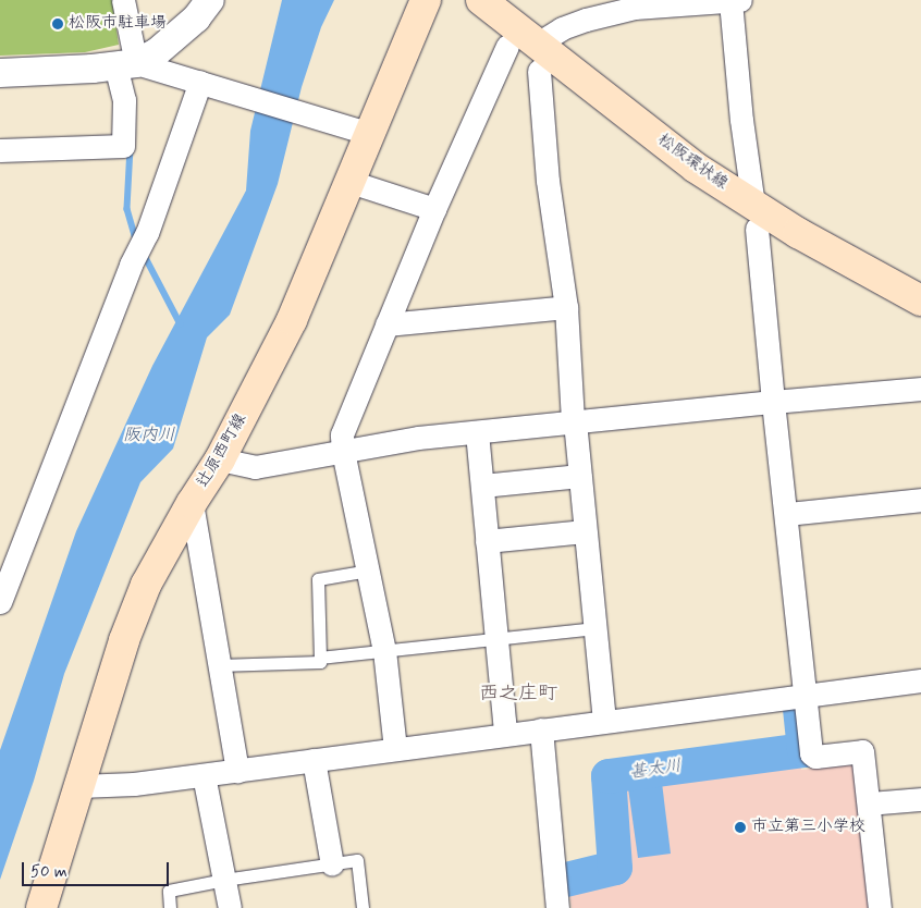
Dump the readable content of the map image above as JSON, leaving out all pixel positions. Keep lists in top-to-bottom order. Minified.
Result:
{"streets":{"main road":["松阪環状線","辻原西町線"]},"districts":["西之庄町"],"water":["阪内川","甚太川"],"places":["松阪市駐車場","市立第三小学校"],"scale_bar":"50 m"}
